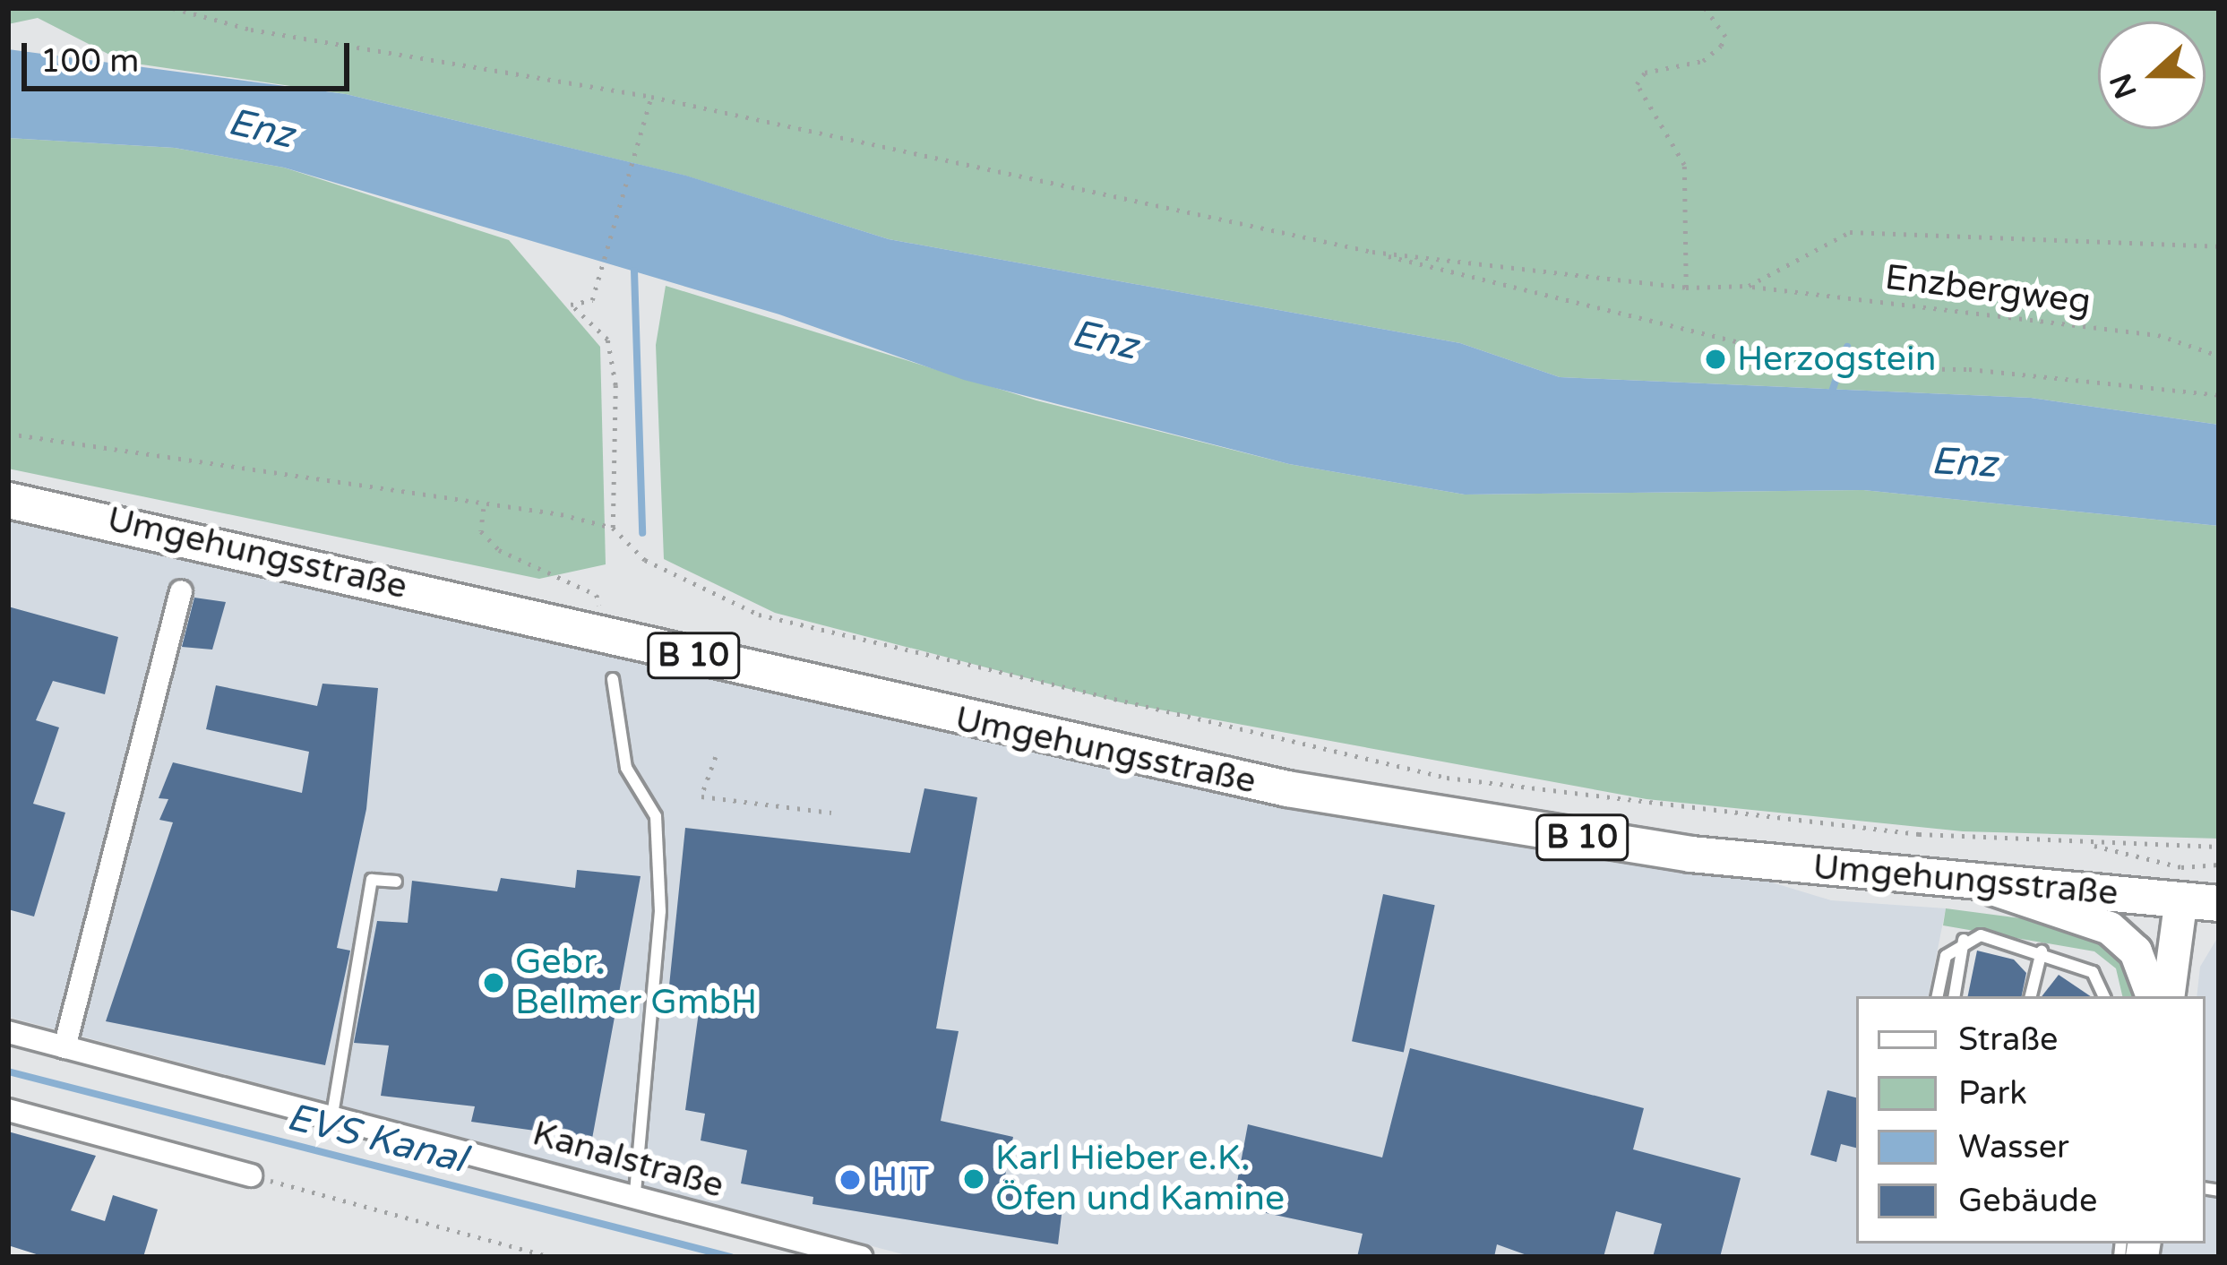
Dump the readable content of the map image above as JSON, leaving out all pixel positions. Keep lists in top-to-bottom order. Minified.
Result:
{"streets":{"main road":["Umgehungsstraße","B 10"],"street":["Kanalstraße"],"path":["Enzbergweg"]},"water":["Enz","EVS Kanal"],"places":["Herzogstein","Gebr. Bellmer GmbH","Karl Hieber e.K. Öfen und Kamine","HIT"],"legend":["Straße","Park","Wasser","Gebäude"],"scale_bar":"100 m","north":"left"}
